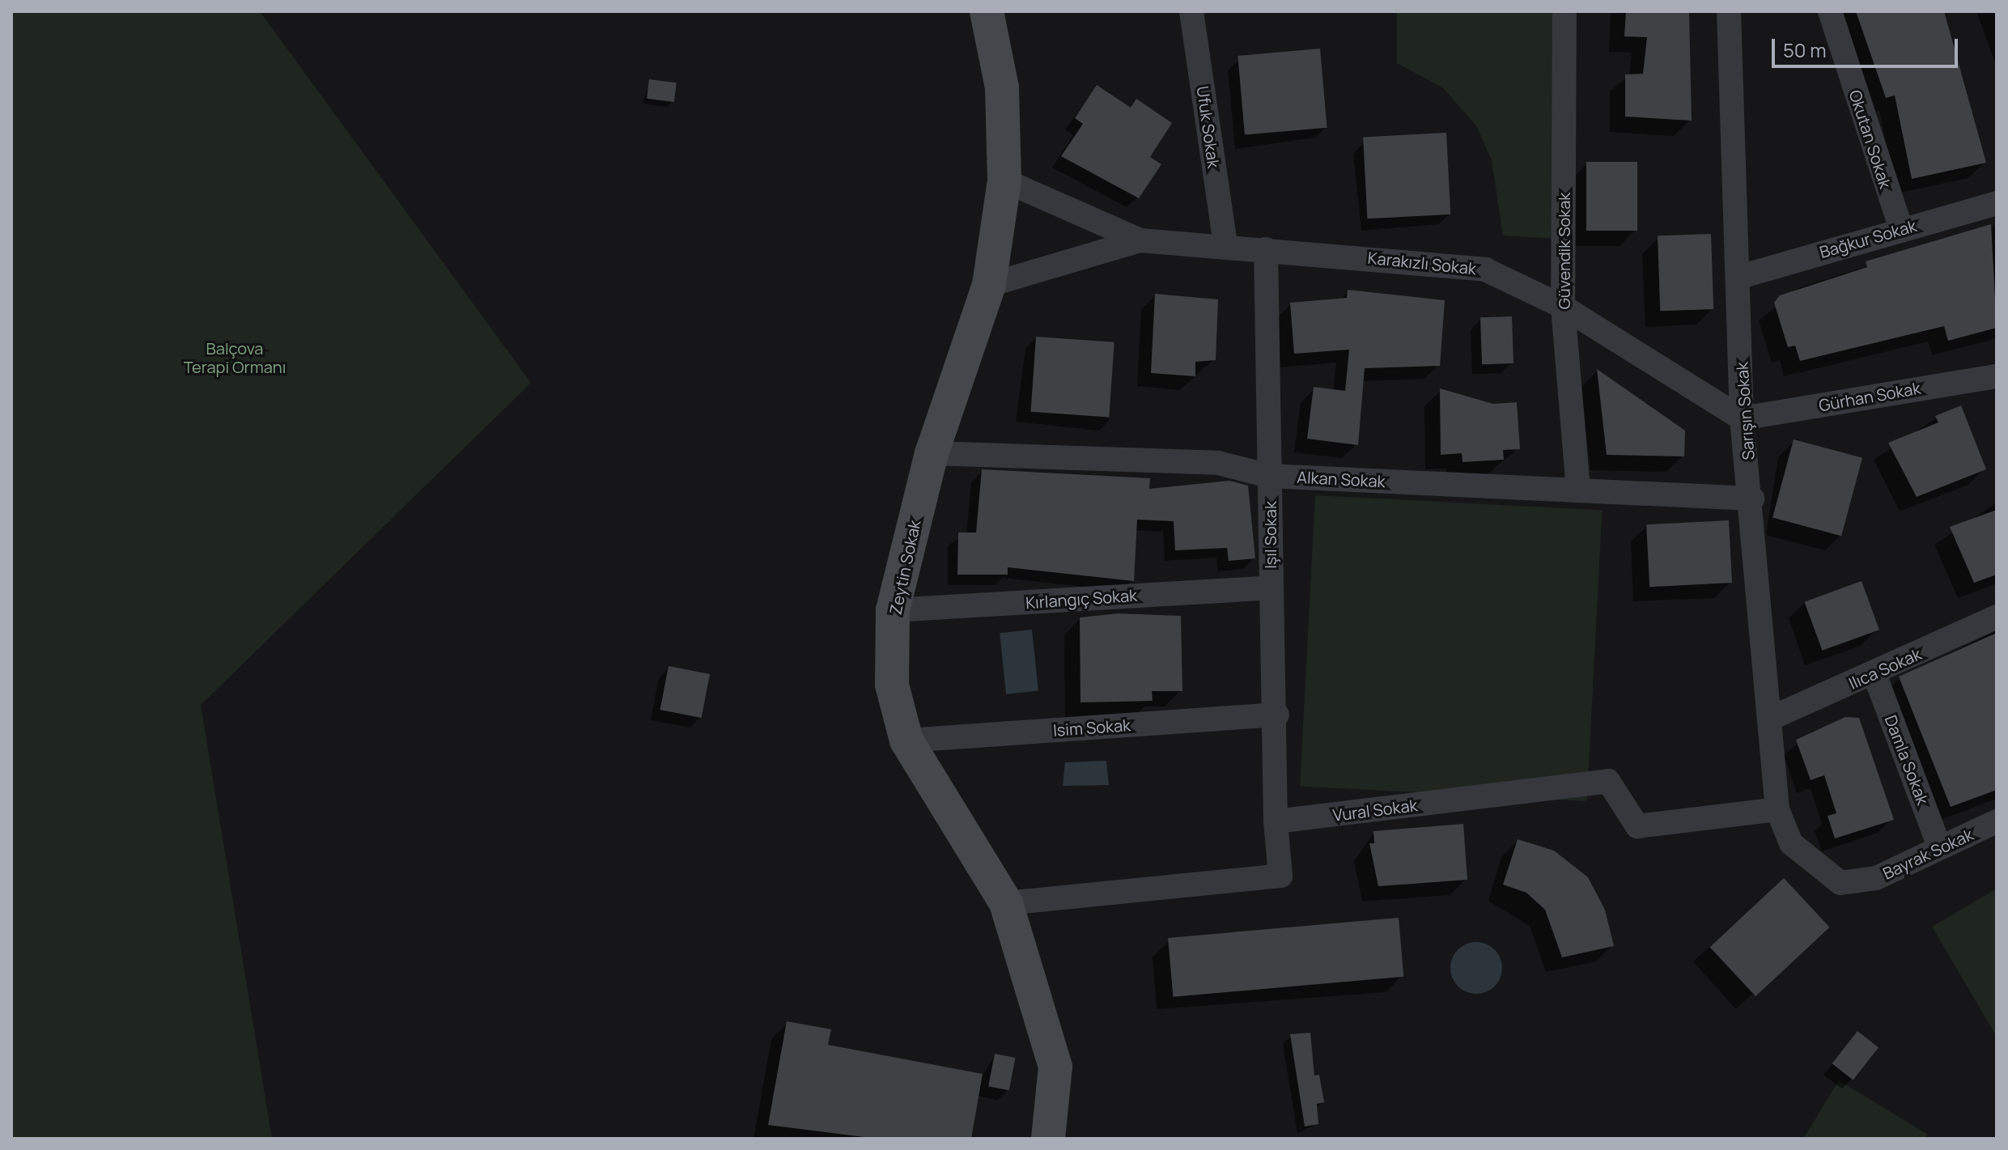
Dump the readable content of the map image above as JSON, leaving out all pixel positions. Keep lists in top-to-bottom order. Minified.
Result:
{"streets":{"street":["Ufuk Sokak","Okutan Sokak","Bağkur Sokak","Güvendik Sokak","Karakızlı Sokak","Gürhan Sokak","Sarışın Sokak","Alkan Sokak","Işıl Sokak","Zeytin Sokak","Kırlangıç Sokak","Ilıca Sokak","Isim Sokak","Damla Sokak","Vural Sokak","Bayrak Sokak"]},"crossings":[["Ufuk Sokak","Karakızlı Sokak"],["Okutan Sokak","Bağkur Sokak"],["Bağkur Sokak","Sarışın Sokak"],["Güvendik Sokak","Karakızlı Sokak"],["Güvendik Sokak","Alkan Sokak"],["Karakızlı Sokak","Gürhan Sokak"],["Karakızlı Sokak","Sarışın Sokak"],["Karakızlı Sokak","Işıl Sokak"],["Karakızlı Sokak","Zeytin Sokak"],["Gürhan Sokak","Sarışın Sokak"],["Sarışın Sokak","Alkan Sokak"],["Sarışın Sokak","Ilıca Sokak"],["Sarışın Sokak","Vural Sokak"],["Sarışın Sokak","Bayrak Sokak"],["Alkan Sokak","Işıl Sokak"],["Alkan Sokak","Zeytin Sokak"],["Işıl Sokak","Kırlangıç Sokak"],["Işıl Sokak","Isim Sokak"],["Işıl Sokak","Vural Sokak"],["Zeytin Sokak","Kırlangıç Sokak"],["Zeytin Sokak","Isim Sokak"],["Ilıca Sokak","Damla Sokak"],["Damla Sokak","Bayrak Sokak"],["Vural Sokak","Bayrak Sokak"]],"parks":["Balçova Terapi Ormanı"],"scale_bar":"50 m"}
